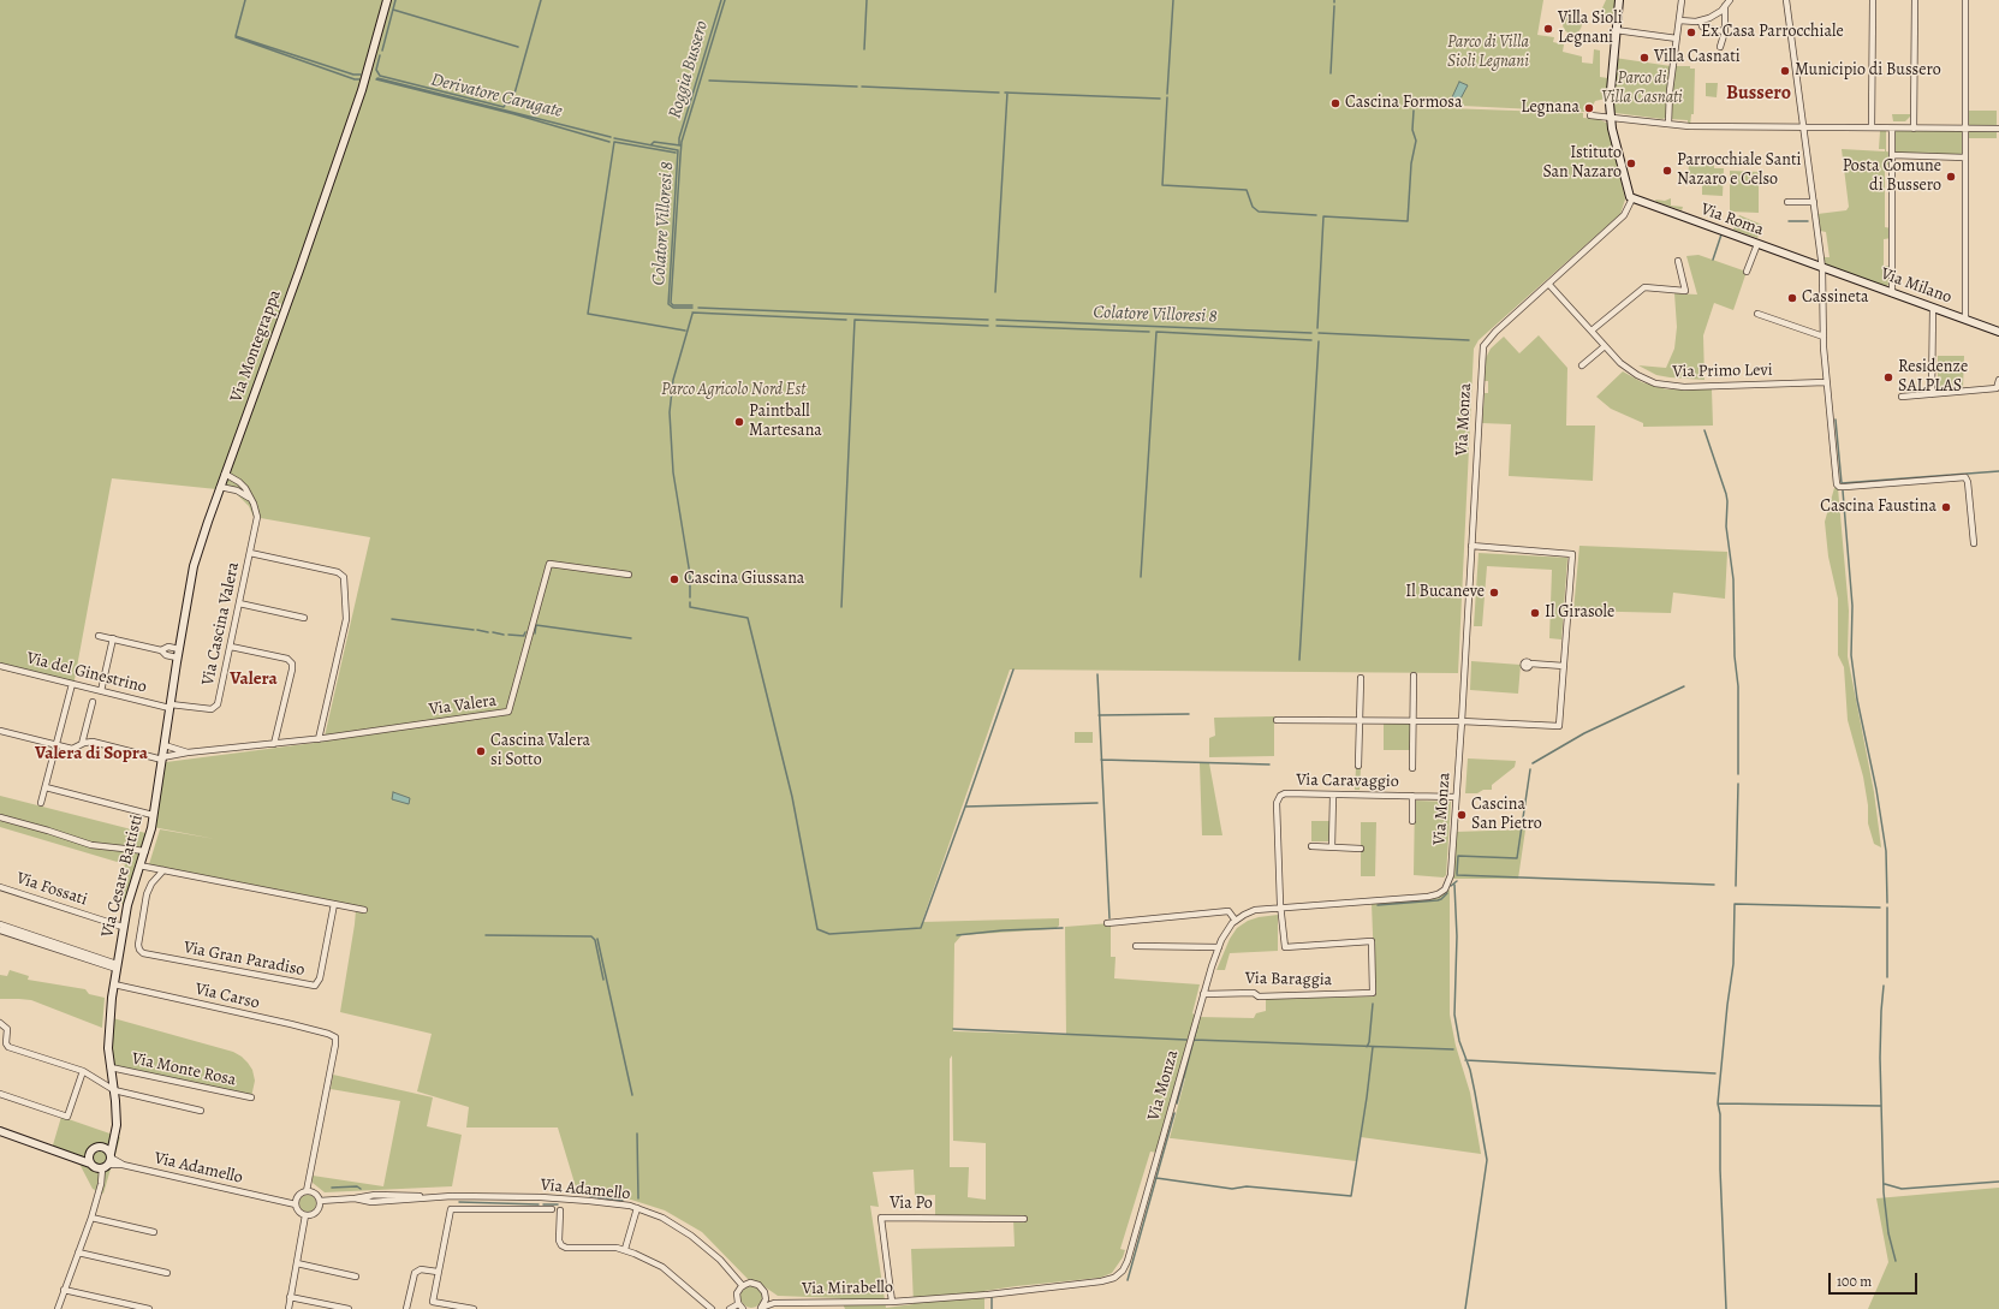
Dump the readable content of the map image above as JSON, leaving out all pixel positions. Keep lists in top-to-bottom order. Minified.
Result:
{"streets":{"street":["Via Roma","Via Milano","Via Montegrappa","Via Primo Levi","Via Monza","Via Cascina Valera","Via del Ginestrino","Via Valera","Via Caravaggio","Via Cesare Battisti","Via Fossati","Via Gran Paradiso","Via Baraggia","Via Carso","Via Monte Rosa","Via Adamello","Via Po","Via Mirabello"]},"crossings":[["Via Roma","Via Milano"],["Via Roma","Via Monza"],["Via Montegrappa","Via Cascina Valera"],["Via Montegrappa","Via del Ginestrino"],["Via Montegrappa","Via Cesare Battisti"],["Via Primo Levi","Via Monza"],["Via Monza","Via Caravaggio"],["Via Monza","Via Baraggia"],["Via Monza","Via Mirabello"],["Via Cascina Valera","Via del Ginestrino"],["Via Cascina Valera","Via Cesare Battisti"],["Via del Ginestrino","Via Cesare Battisti"],["Via Valera","Via Cesare Battisti"],["Via Caravaggio","Via Baraggia"],["Via Cesare Battisti","Via Fossati"],["Via Cesare Battisti","Via Carso"],["Via Cesare Battisti","Via Monte Rosa"],["Via Cesare Battisti","Via Adamello"],["Via Carso","Via Adamello"],["Via Adamello","Via Mirabello"],["Via Po","Via Mirabello"]],"districts":["Bussero","Valera","Valera di Sopra"],"water":["Roggia Bussero","Derivatore Carugate","Colatore Villoresi 8"],"parks":["Parco di Villa Sioli Legnani","Parco di Villa Casnati","Parco Agricolo Nord Est"],"places":["Villa Sioli Legnani","Ex Casa Parrocchiale","Villa Casnati","Municipio di Bussero","Cascina Formosa","Legnana","Istituto San Nazaro","Parrocchiale Santi Nazaro e Celso","Posta Comune di Bussero","Cassineta","Residenze SALPLAS","Paintball Martesana","Cascina Faustina","Cascina Giussana","Il Bucaneve","Il Girasole","Cascina Valera si Sotto","Cascina San Pietro"],"scale_bar":"100 m"}
